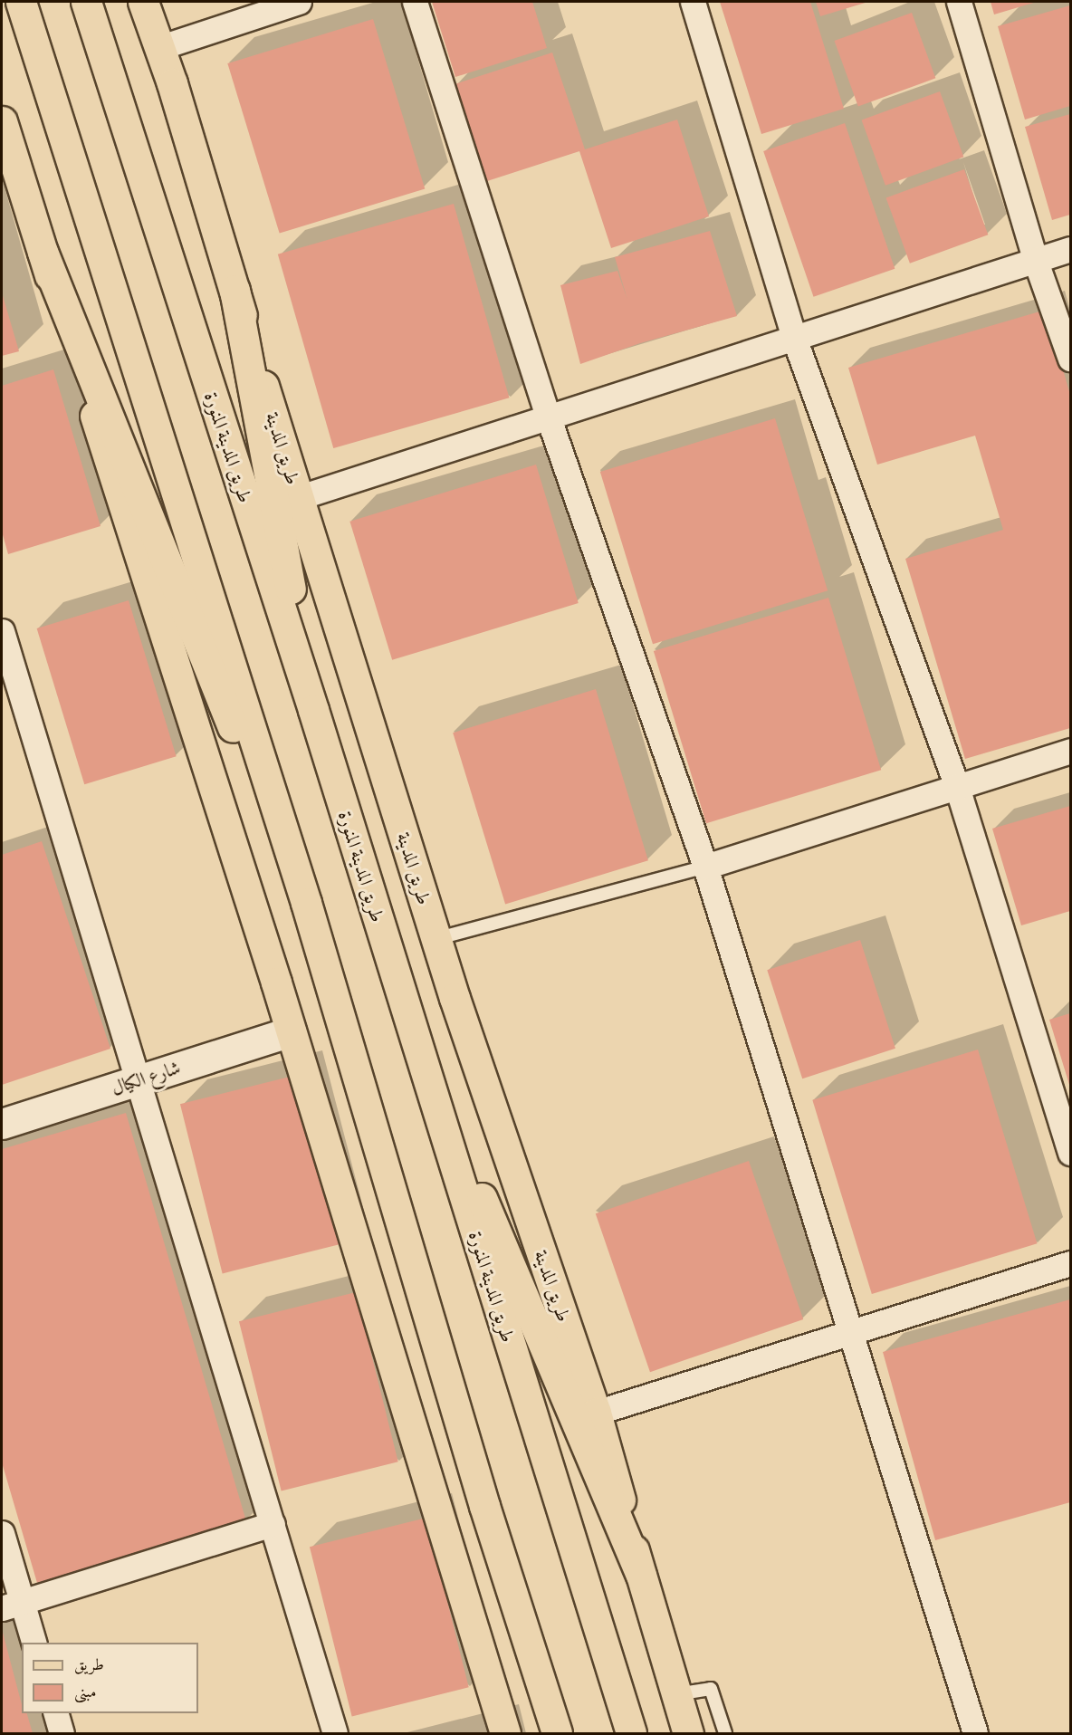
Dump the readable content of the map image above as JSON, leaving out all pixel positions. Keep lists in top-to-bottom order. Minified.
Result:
{"streets":{"main road":["طريق المدينة المنورة","طريق المدينة","شارع الكيال"]},"legend":["طريق","مبنى"]}
